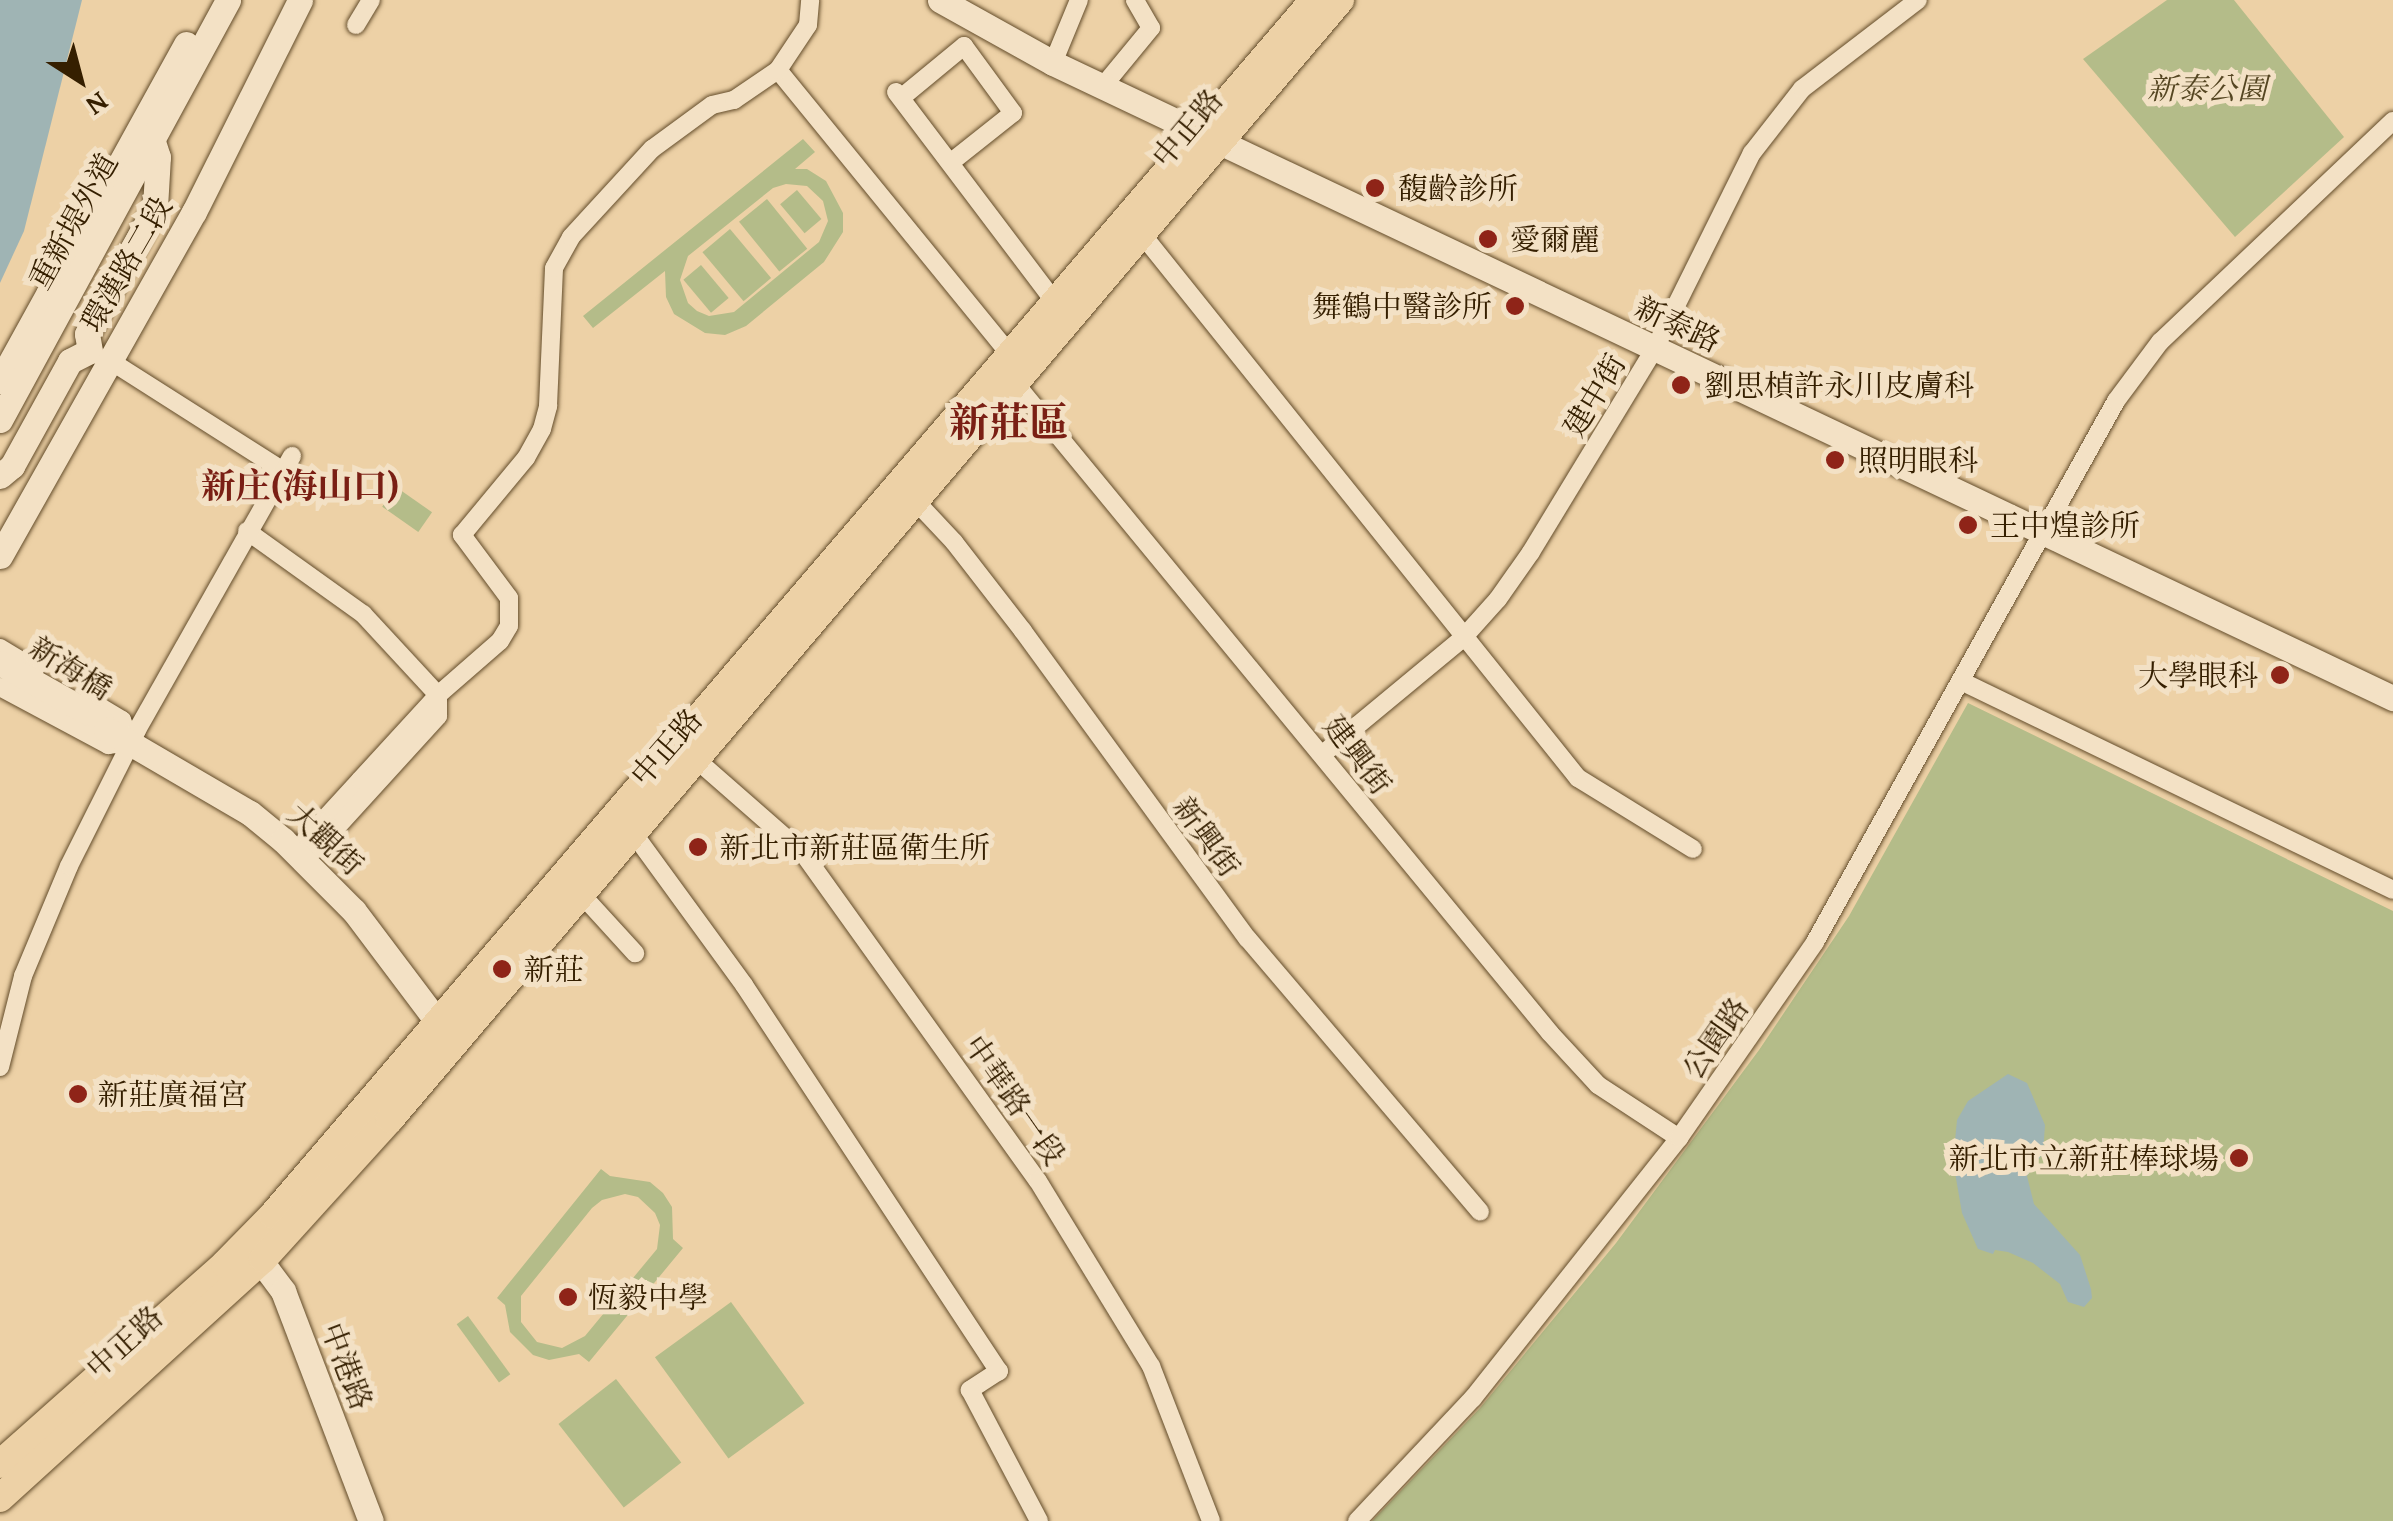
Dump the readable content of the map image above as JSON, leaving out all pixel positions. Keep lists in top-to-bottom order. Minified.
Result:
{"streets":{"main road":["中正路"],"street":["重新堤外道","環漢路二段","新泰路","建中街","新海橋","建興街","新興街","大觀街","公園路","中華路一段","中港路"]},"crossings":[["中正路","新泰路"],["中正路","建興街"],["中正路","新興街"],["中正路","大觀街"],["中正路","中華路一段"],["中正路","中港路"],["新泰路","建中街"],["新泰路","公園路"],["建中街","建興街"],["新海橋","大觀街"],["建興街","公園路"]],"districts":["新莊區","新庄(海山口)"],"parks":["新泰公園"],"places":["馥齡診所","愛爾麗","舞鶴中醫診所","劉思楨許永川皮膚科","照明眼科","王中煌診所","大學眼科","新北市新莊區衛生所","新莊","新莊廣福宮","新北市立新莊棒球場","恆毅中學"],"north":"bottom right"}
